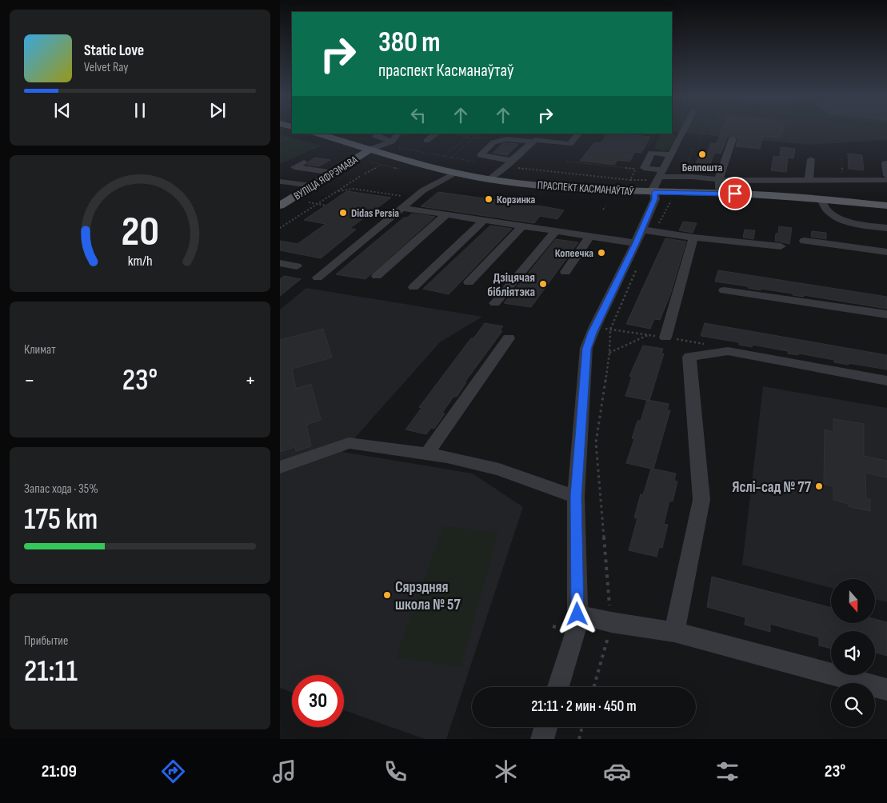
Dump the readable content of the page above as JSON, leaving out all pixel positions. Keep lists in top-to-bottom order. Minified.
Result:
{"streets":{"main road":["ВУЛІЦА ЯФРЭМАВА","ПРАСПЕКТ КАСМАНАЎТАЎ"]},"crossings":[["ВУЛІЦА ЯФРЭМАВА","ПРАСПЕКТ КАСМАНАЎТАЎ"]],"places":["Белпошта","Корзинка","Didas Persia","Копеечка","Дзіцячая бібліятэка","Яслі-сад № 77","Сярэдняя школа № 57"],"north":"bottom","page":{"turn":["380 m","праспект Касманаўтаў"],"song":["Static Love","Velvet Ray"],"tile":["Климат",["Запас хода · 35%","175 km"],["Прибытие","21:11"]],"heat":["−","23°","+"],"limit":"30","trip":"21:11 · 2 мин · 450 m","tabs":["21:09","23°"],"gauge":["20","km/h"]}}
